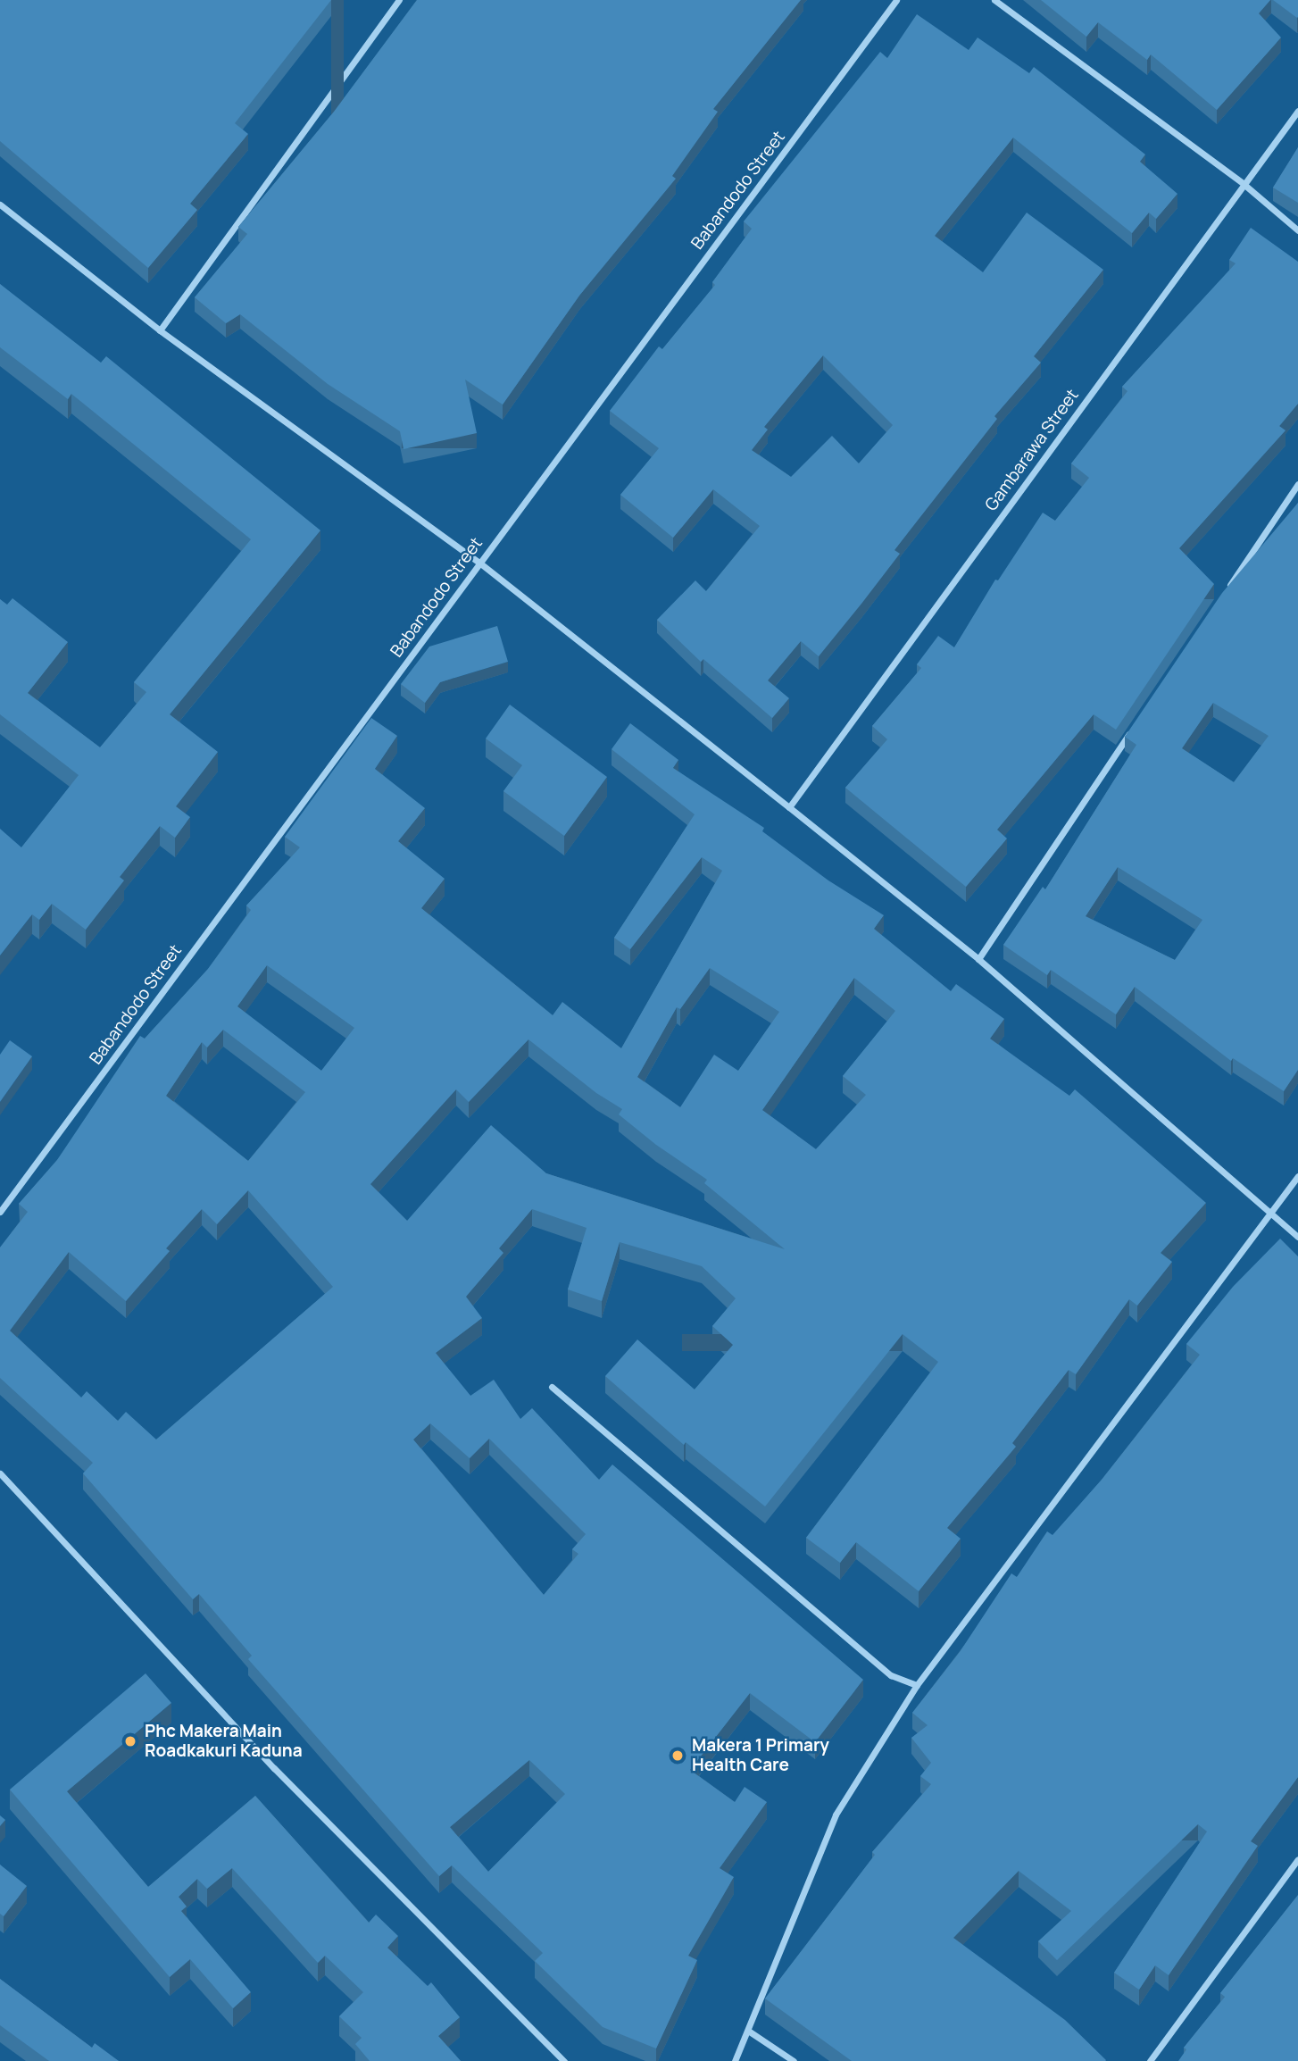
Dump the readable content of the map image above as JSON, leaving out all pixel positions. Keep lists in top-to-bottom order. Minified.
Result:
{"streets":{"street":["Babandodo Street","Gambarawa Street"]},"places":["Phc Makera Main Roadkakuri Kaduna","Makera 1 Primary Health Care"]}
